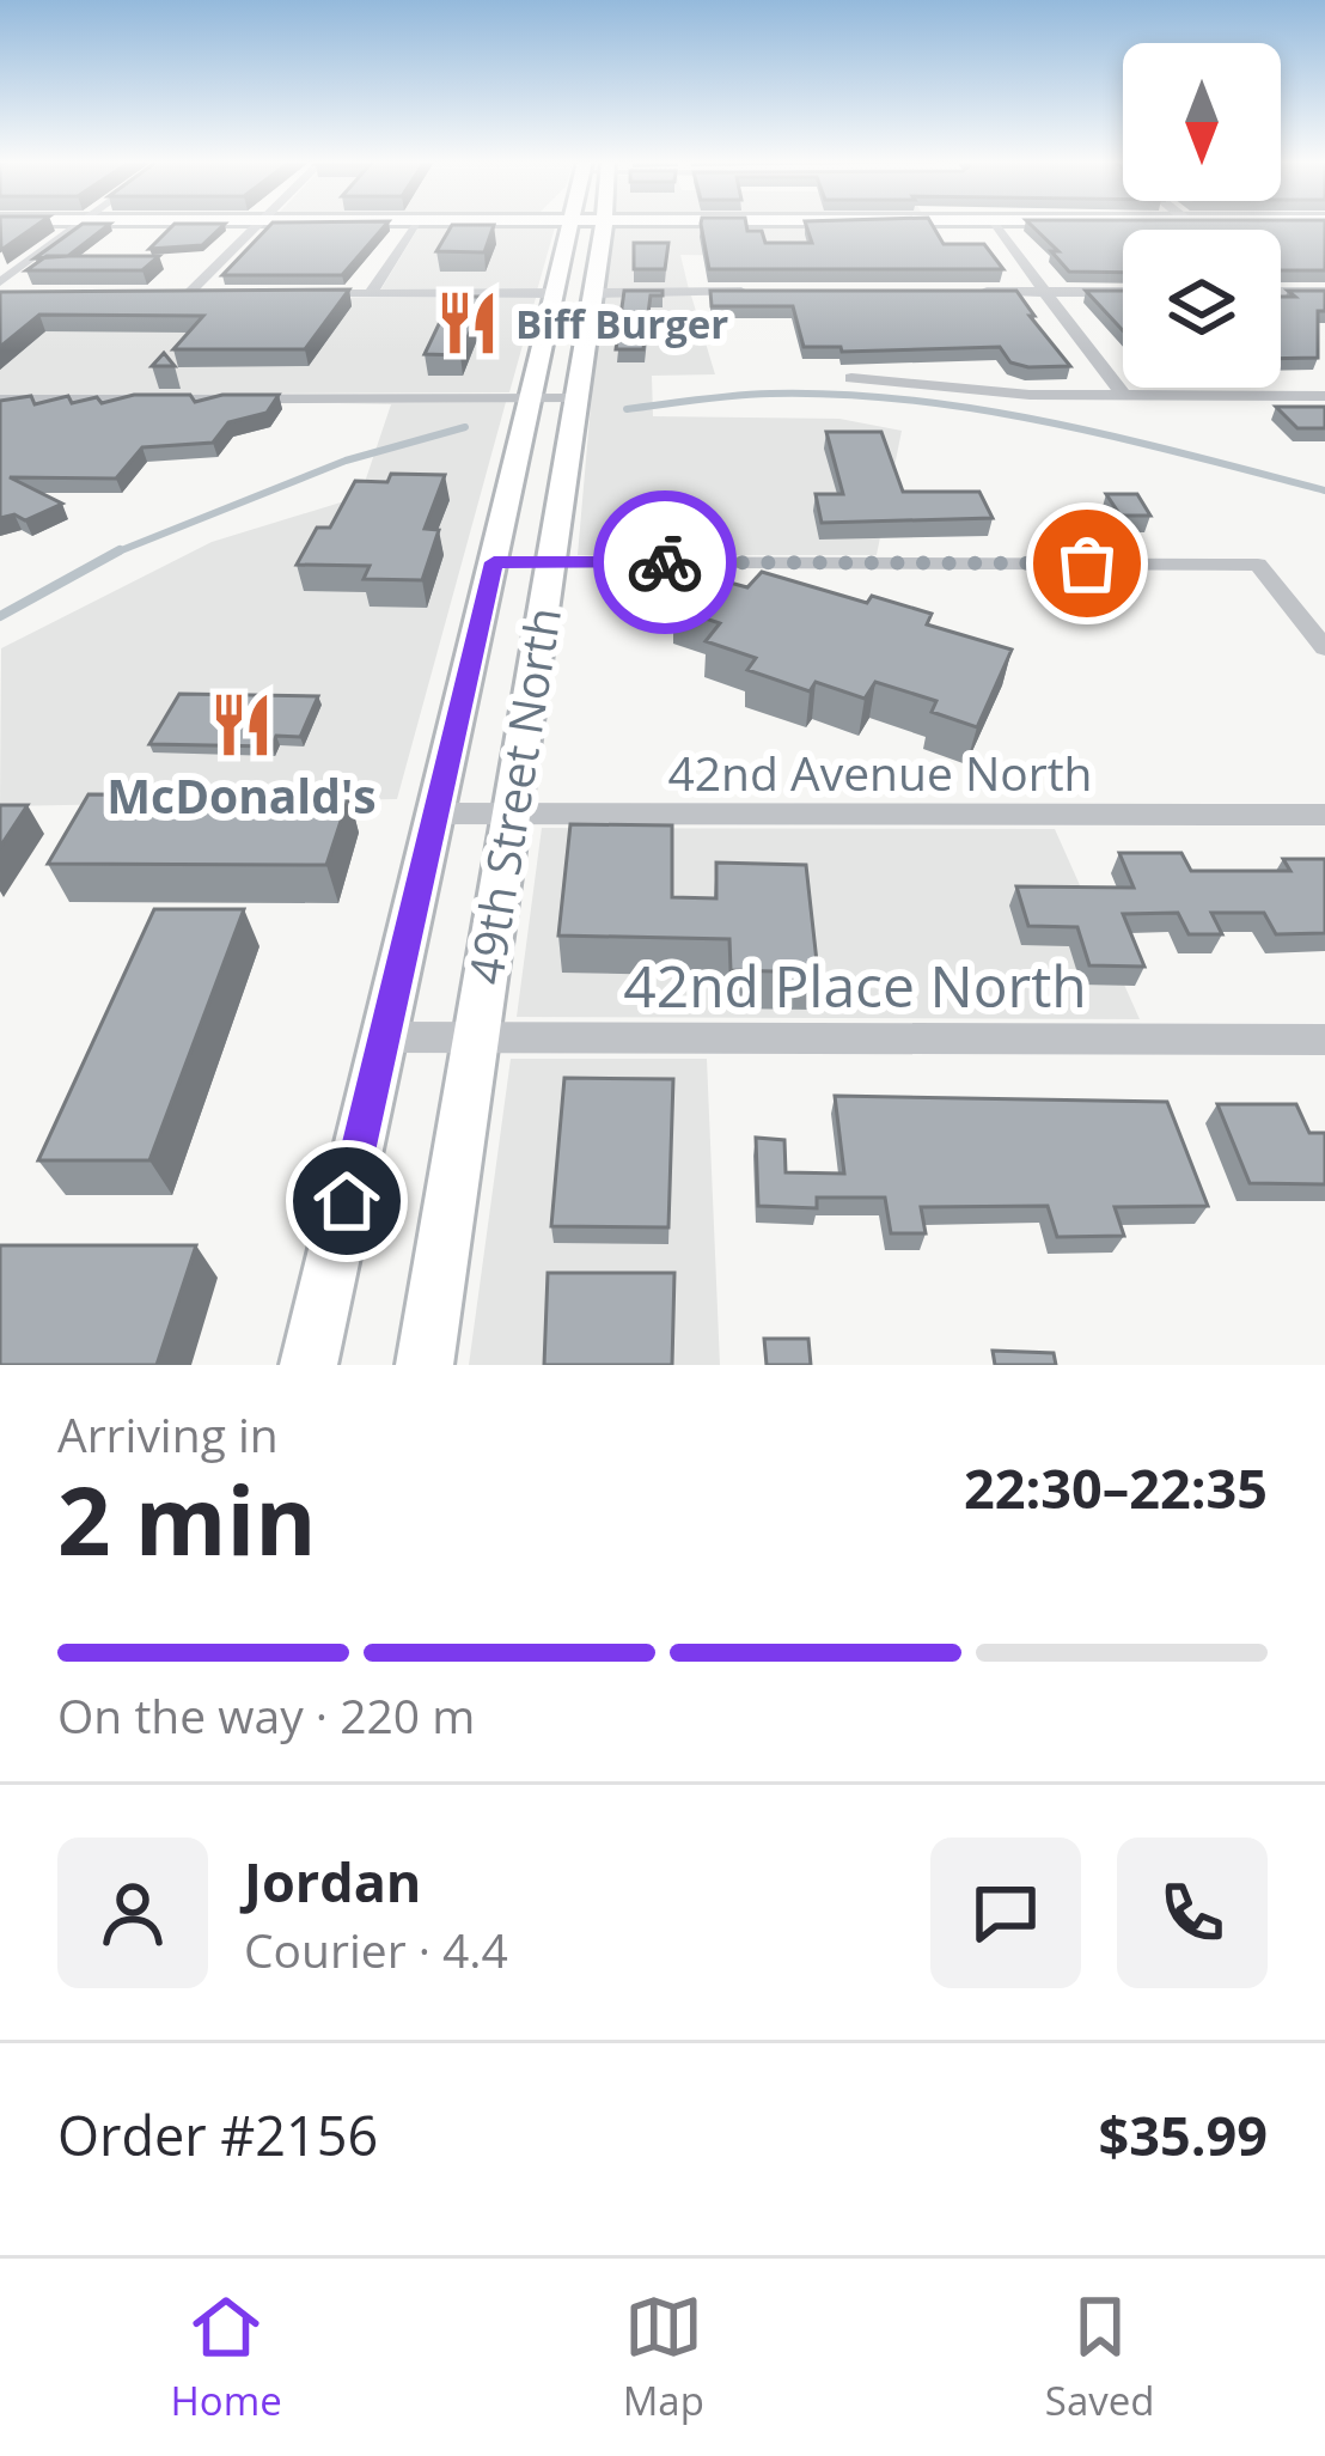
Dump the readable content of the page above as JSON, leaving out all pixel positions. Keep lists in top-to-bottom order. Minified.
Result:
{"streets":{"main road":["49th Street North"],"street":["42nd Avenue North","42nd Place North"]},"crossings":[["42nd Avenue North","49th Street North"],["49th Street North","42nd Place North"]],"places":{"restaurant":["Biff Burger","McDonald's"]},"north":"bottom","page":{"heading":["2 min","Arriving in","22:30–22:35"],"panel":["Jordan","Courier · 4.4","Order #2156","$35.99"],"bar":"On the way · 220 m","tabs":["Home","Map","Saved"]}}
